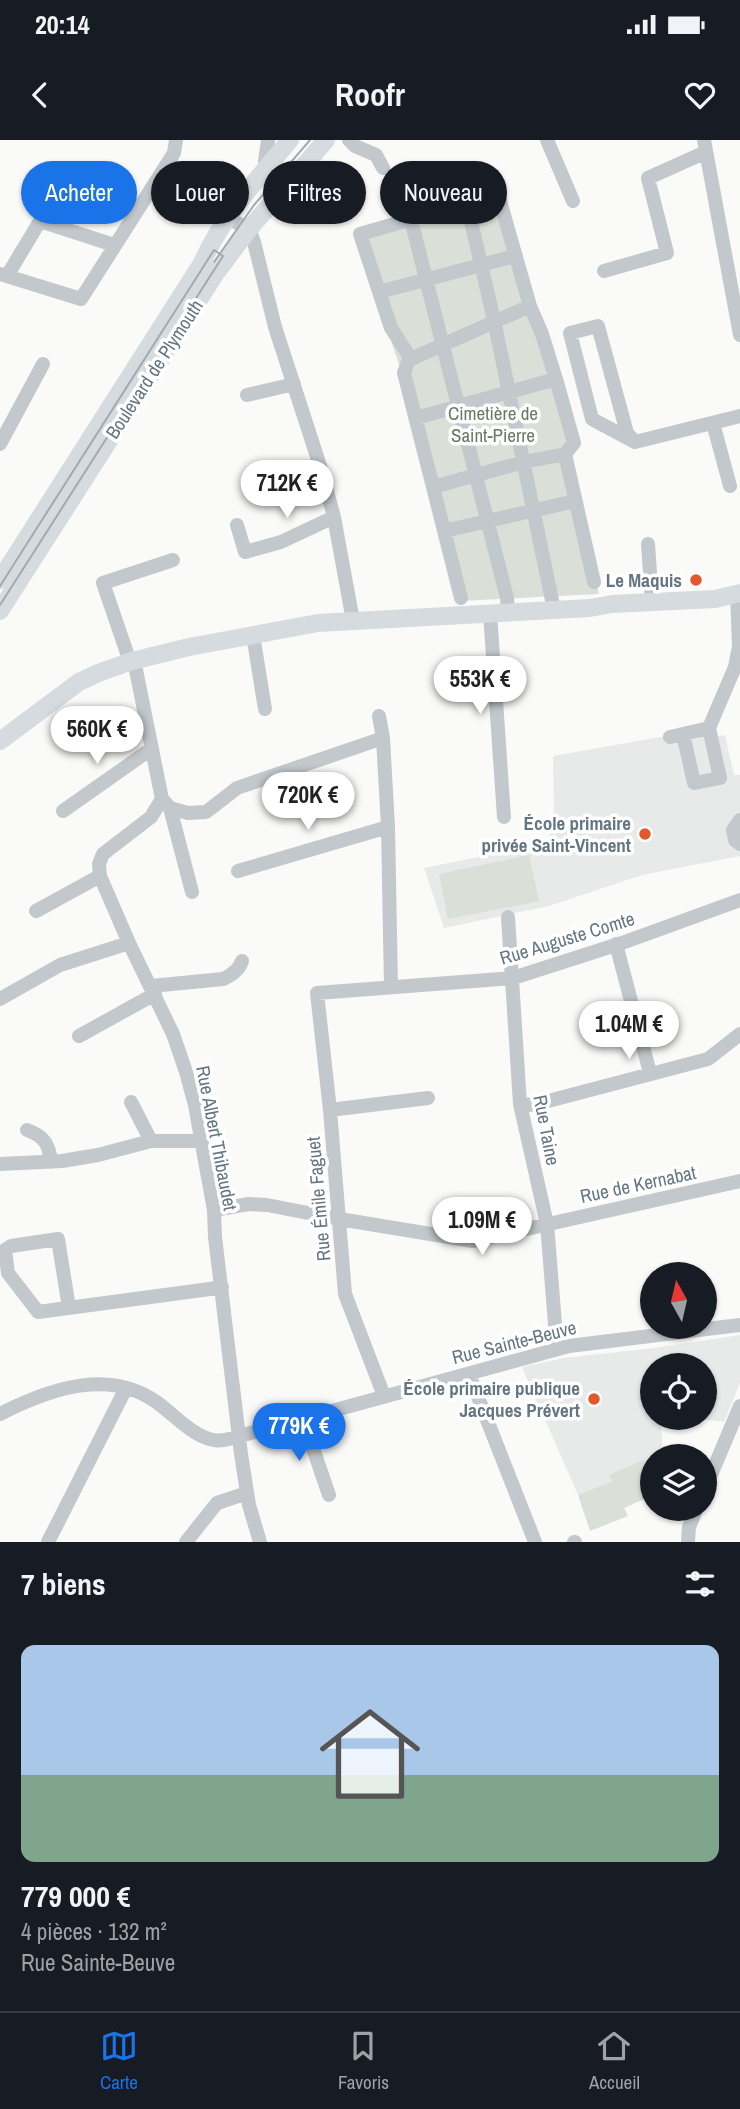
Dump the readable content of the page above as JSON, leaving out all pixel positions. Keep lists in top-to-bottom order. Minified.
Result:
{"streets":{"main road":["Boulevard de Plymouth"],"street":["Rue Auguste Comte","Rue Taine","Rue Albert Thibaudet","Rue de Kernabat","Rue Émile Faguet","Rue Sainte-Beuve"]},"crossings":[["Rue Auguste Comte","Rue Taine"],["Rue Auguste Comte","Rue Émile Faguet"],["Rue Taine","Rue de Kernabat"],["Rue Taine","Rue Sainte-Beuve"],["Rue Albert Thibaudet","Rue de Kernabat"],["Rue Albert Thibaudet","Rue Sainte-Beuve"],["Rue de Kernabat","Rue Émile Faguet"],["Rue Émile Faguet","Rue Sainte-Beuve"]],"parks":["Cimetière de Saint-Pierre"],"places":["Le Maquis","École primaire privée Saint-Vincent","École primaire publique Jacques Prévert"],"north":"top","page":{"status":"20:14","header":"Roofr","chip":["Acheter","Louer","Filtres","Nouveau"],"price":["712K €","553K €","560K €","720K €","1.04M €","1.09M €","779K €"],"heading":"7 biens","list":[{"name":"779 000 €","note":"4 pièces · 132 m² · Rue Sainte-Beuve"}],"tabs":["Carte","Favoris","Accueil"]}}
